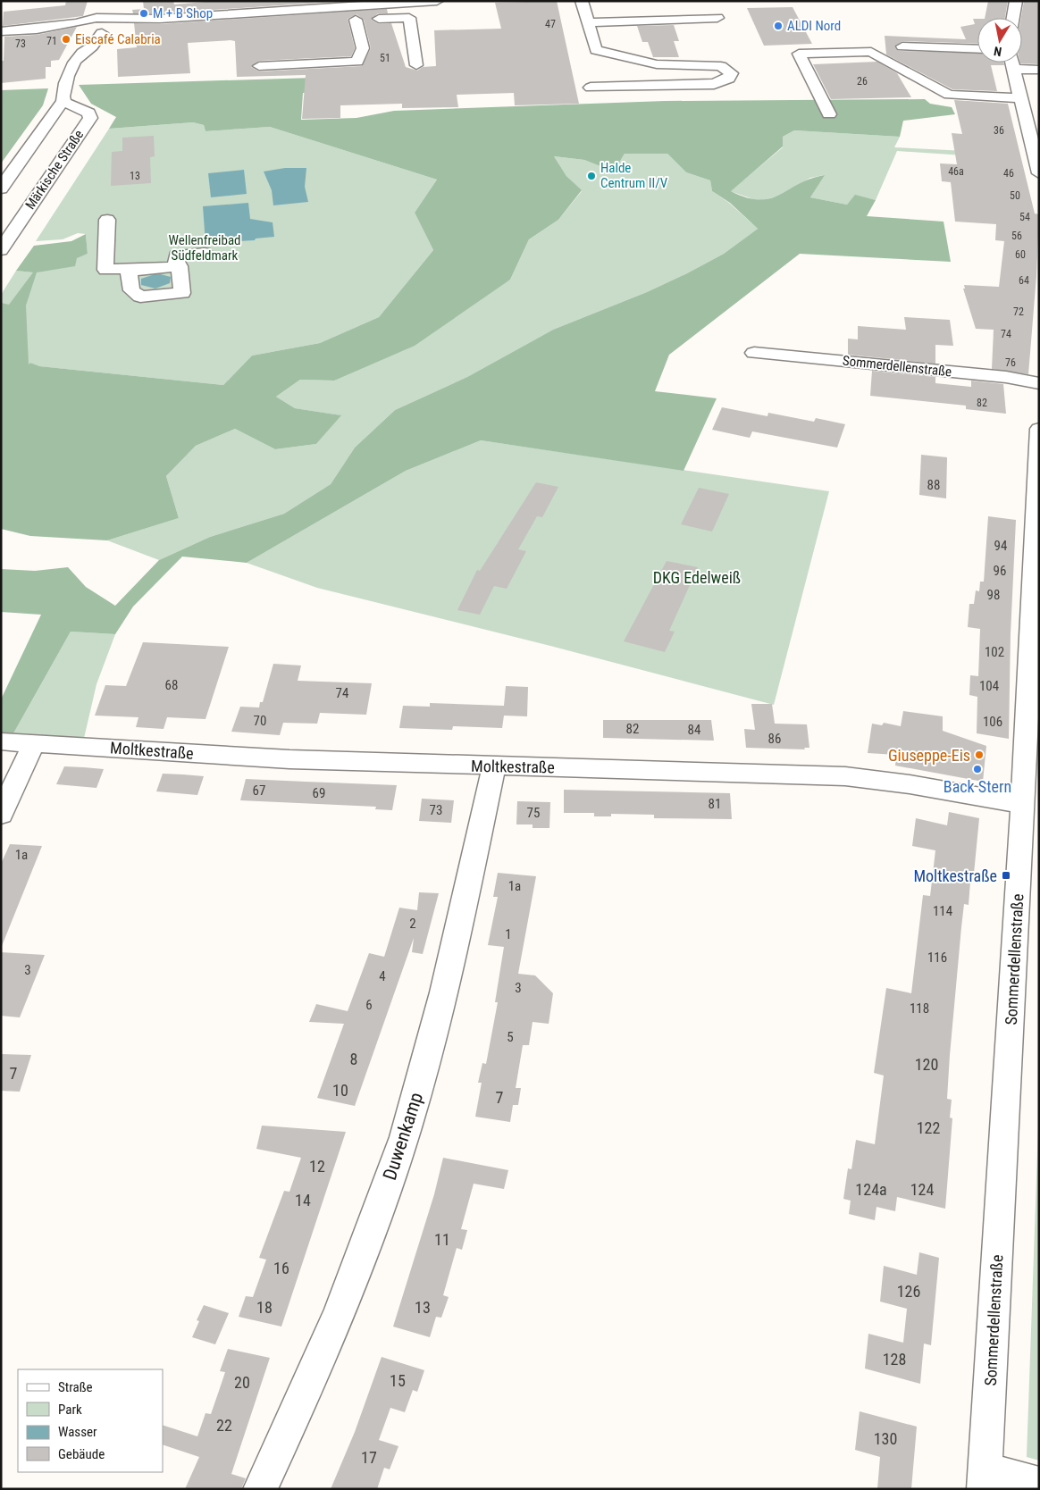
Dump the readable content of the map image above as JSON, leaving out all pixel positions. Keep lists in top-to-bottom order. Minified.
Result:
{"streets":{"street":["Märkische Straße","Sommerdellenstraße","Moltkestraße","Duwenkamp"]},"crossings":[["Sommerdellenstraße","Moltkestraße"],["Moltkestraße","Duwenkamp"]],"parks":["Wellenfreibad Südfeldmark","DKG Edelweiß"],"places":{"other":["M + B Shop","ALDI Nord","Eiscafé Calabria","Halde Centrum II/V","Giuseppe-Eis","Back Stern"],"transit":["Moltkestraße"]},"house_numbers":["47","71","73","51","26","36","46a","46","13","50","54","56","60","64","72","74","76","82","88","94","96","98","102","68","104","74","70","106","82","84","86","67","69","81","73","75","1a","1a","114","2","1","116","3","4","3","6","118","5","8","120","7","10","7","122","12","124a","124","14","11","16","126","18","13","128","15","20","22","130","17"],"legend":["Straße","Park","Wasser","Gebäude"],"north":"bottom"}
